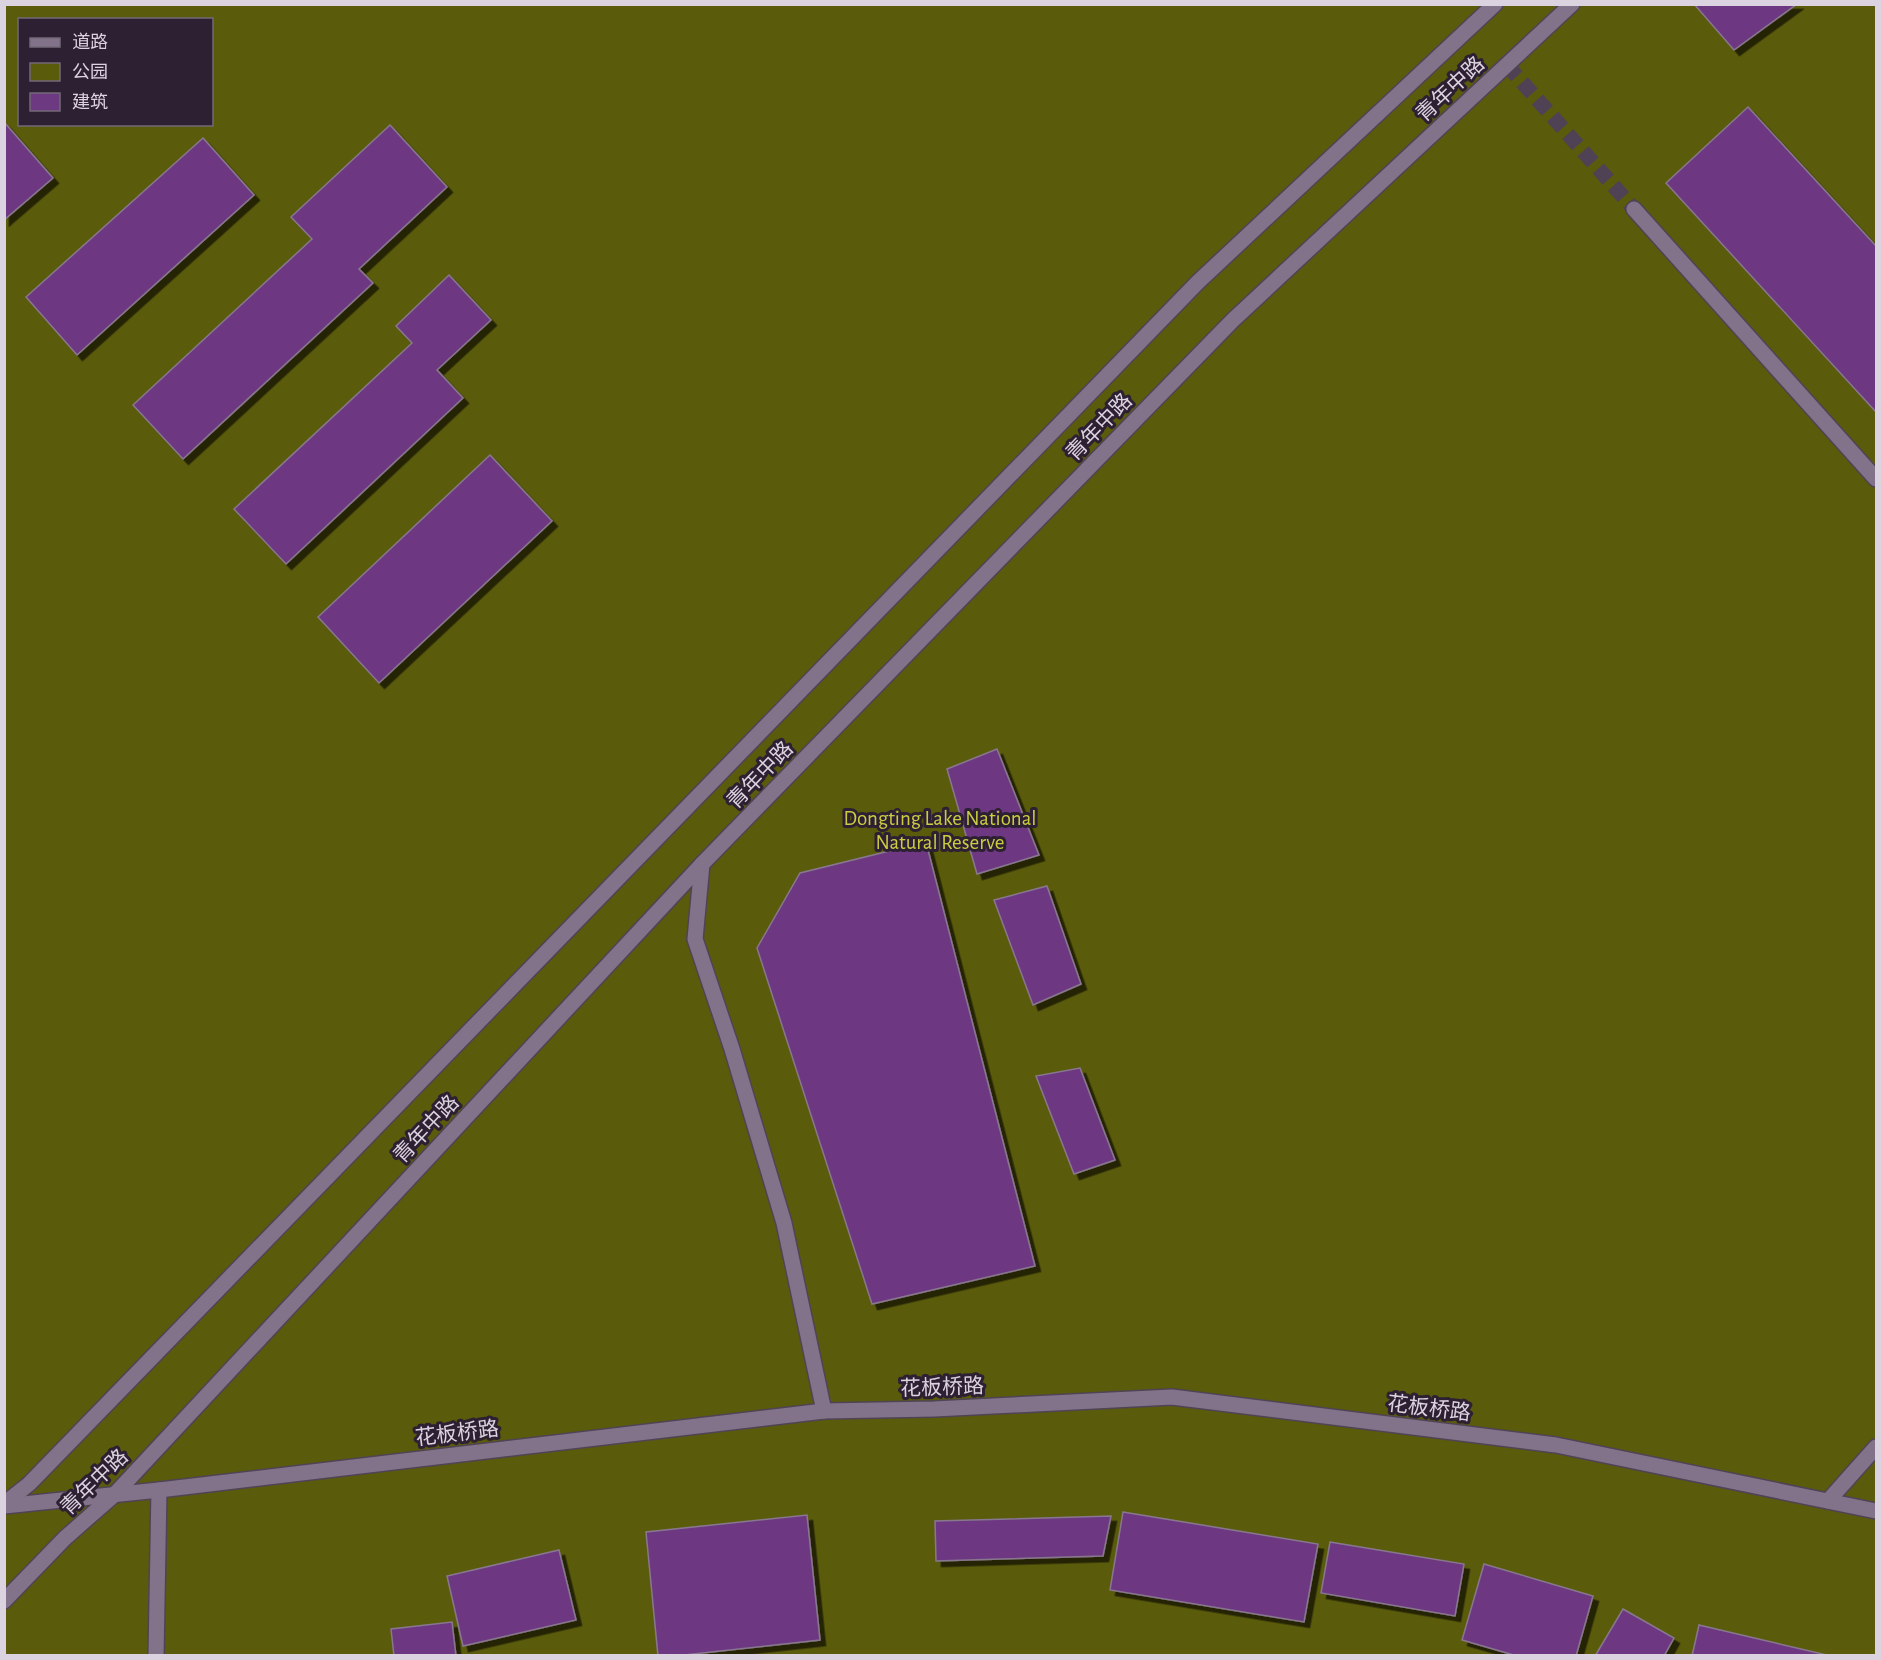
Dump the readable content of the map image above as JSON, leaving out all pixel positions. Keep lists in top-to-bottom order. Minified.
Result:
{"streets":{"main road":["青年中路","花板桥路"]},"crossings":[["青年中路","花板桥路"]],"parks":["Dongting Lake National Natural Reserve"],"legend":["道路","公园","建筑"]}
